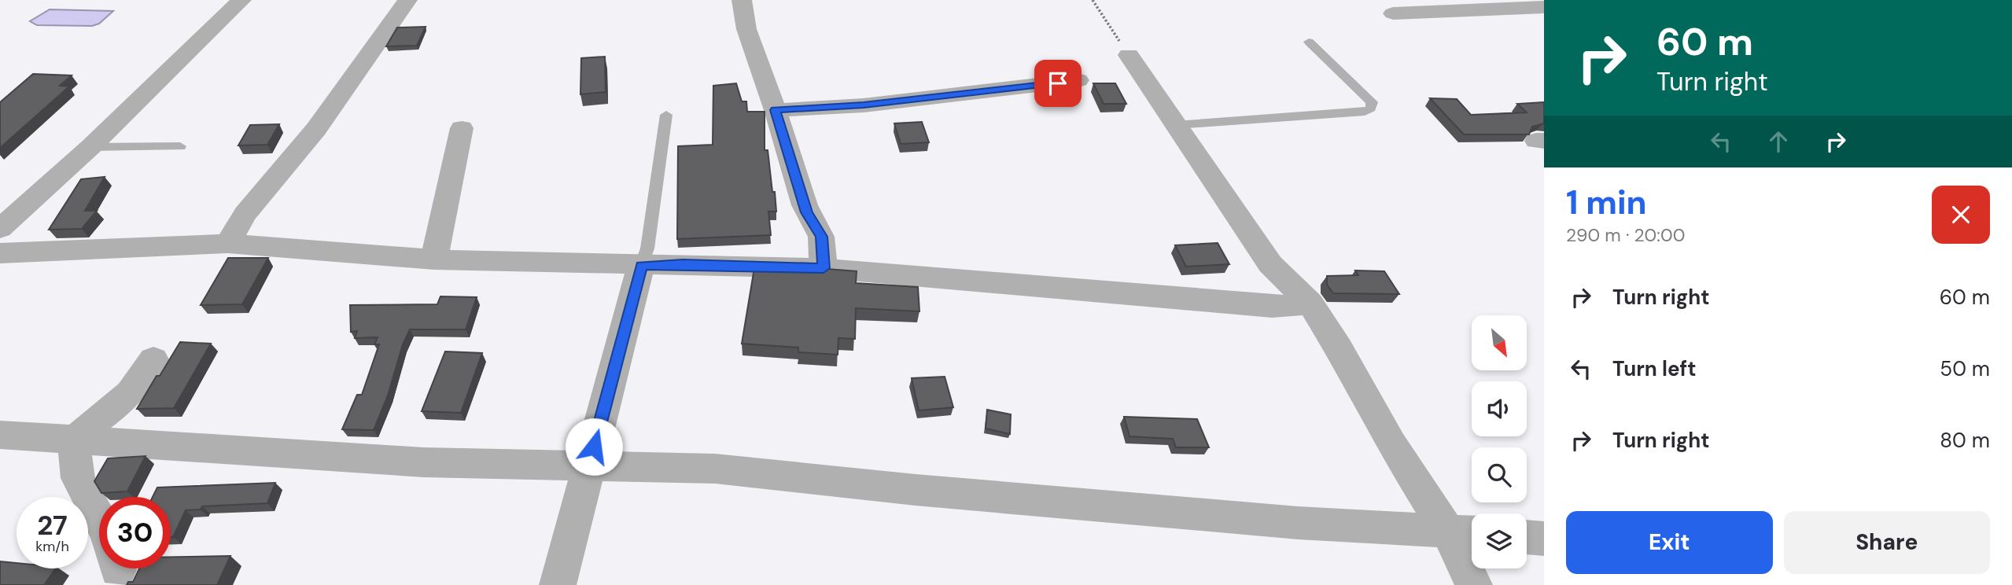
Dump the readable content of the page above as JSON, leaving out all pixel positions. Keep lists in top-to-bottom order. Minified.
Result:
{"north":"bottom right","page":{"turn":["60 m","Turn right"],"heading":["1 min","290 m · 20:00"],"list":[{"name":"Turn right","value":"60 m"},{"name":"Turn left","value":"50 m"},{"name":"Turn right","value":"80 m"}],"speed":"27 km/h","limit":"30","buttons":["Exit","Share"]}}
